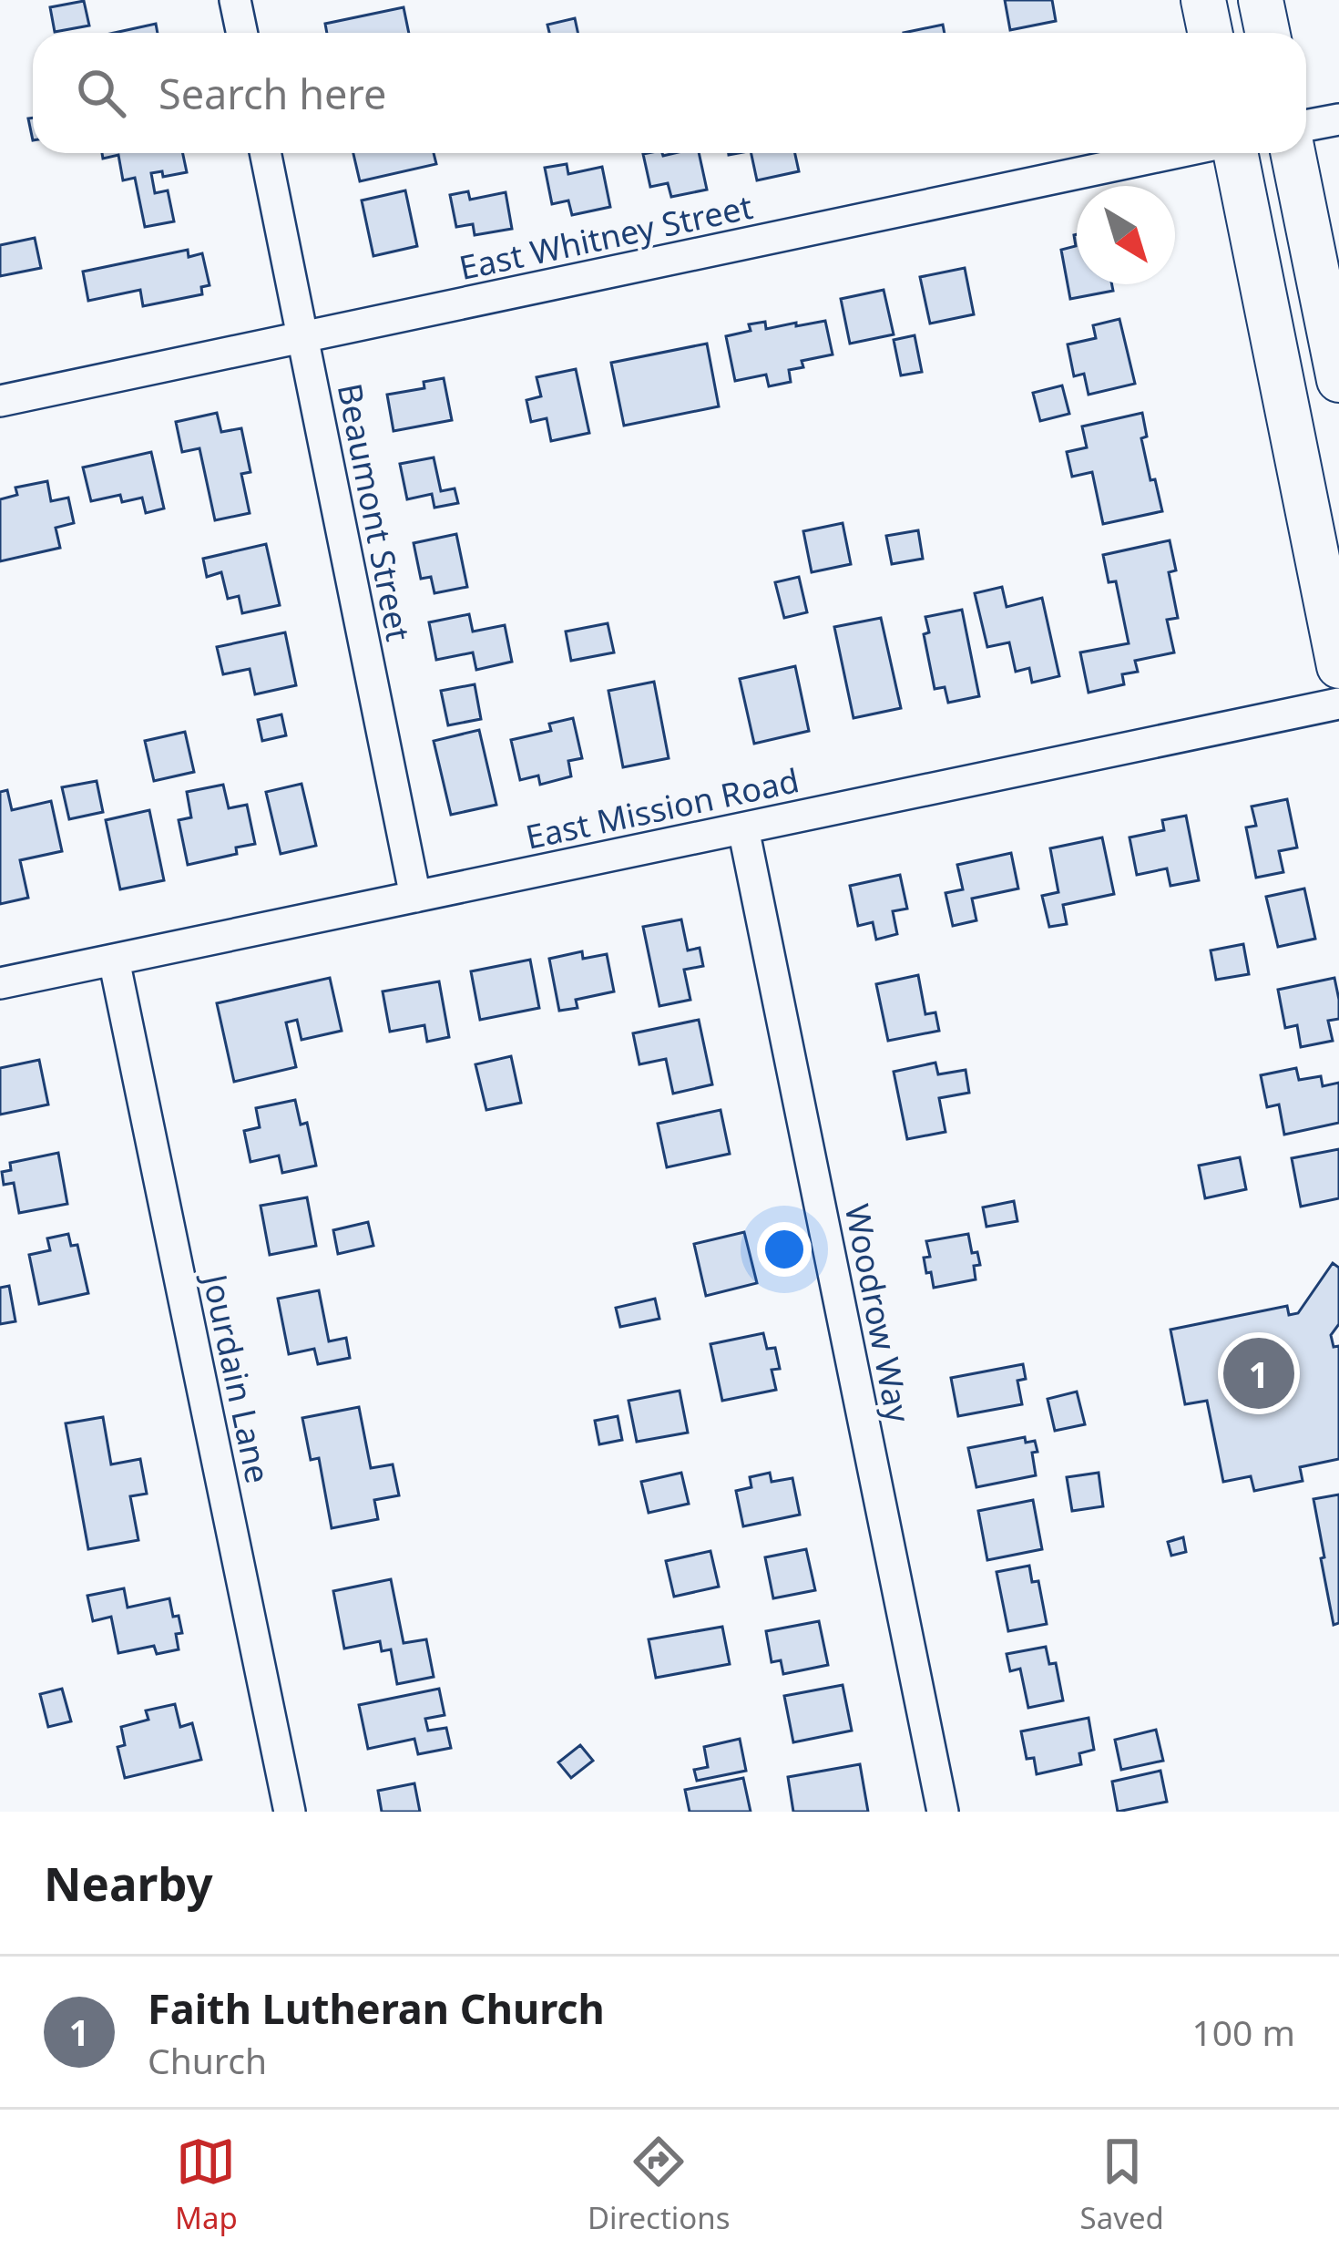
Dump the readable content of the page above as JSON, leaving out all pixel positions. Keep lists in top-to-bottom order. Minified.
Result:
{"streets":{"street":["East Whitney Street","Beaumont Street","East Mission Road","Woodrow Way","Jourdain Lane"]},"crossings":[["East Whitney Street","Beaumont Street"],["Beaumont Street","East Mission Road"],["East Mission Road","Woodrow Way"],["East Mission Road","Jourdain Lane"]],"north":"bottom right","page":{"search":"Search here","pins":"1","heading":"Nearby","list":[{"mark":"1","name":"Faith Lutheran Church","note":"Church","value":"100 m"}],"nav":["Map","Directions","Saved"]}}
